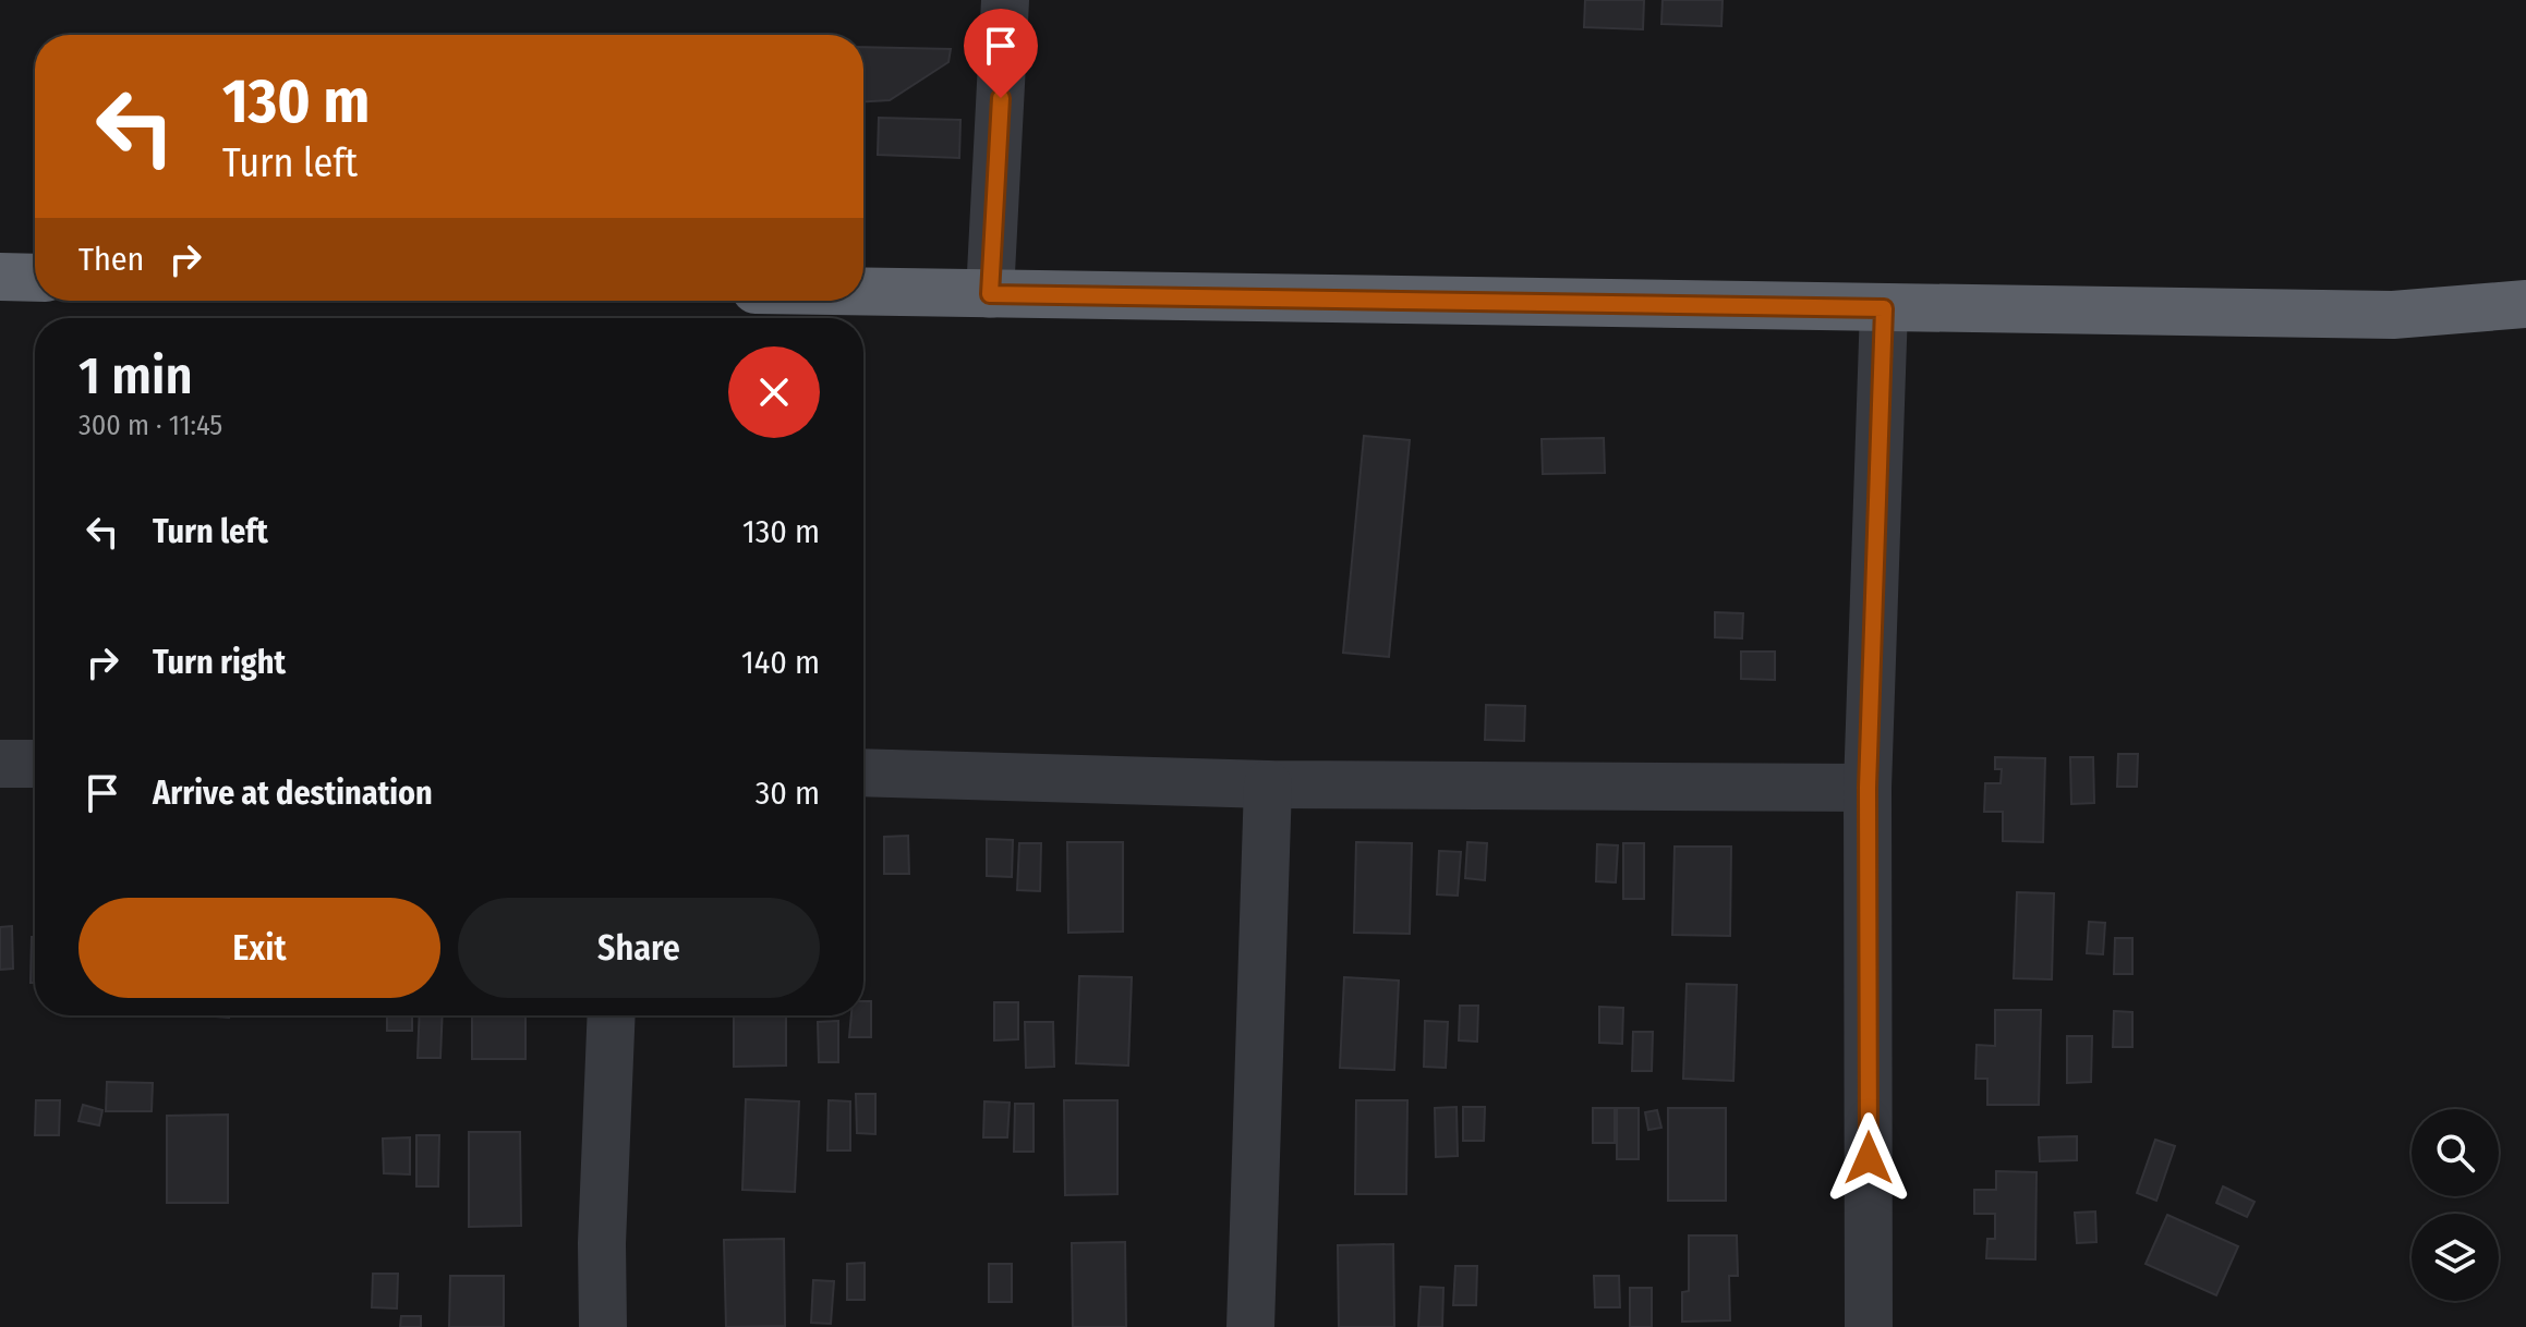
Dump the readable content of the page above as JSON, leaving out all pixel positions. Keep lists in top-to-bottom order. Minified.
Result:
{"page":{"turn":["130 m","Turn left"],"then":"Then","heading":["1 min","300 m · 11:45"],"list":[{"name":"Turn left","value":"130 m"},{"name":"Turn right","value":"140 m"},{"name":"Arrive at destination","value":"30 m"}],"buttons":["Exit","Share"]}}
